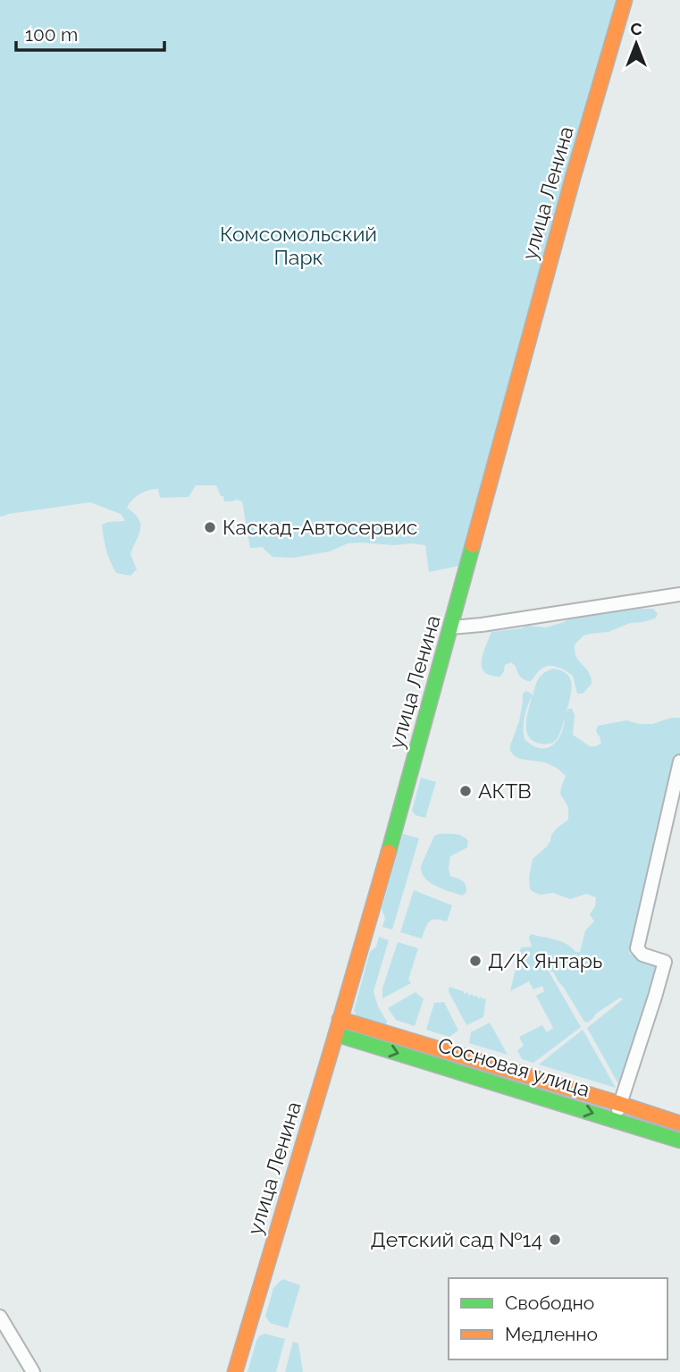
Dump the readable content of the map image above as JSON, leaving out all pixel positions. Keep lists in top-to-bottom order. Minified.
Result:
{"streets":{"main road":["улица Ленина","Сосновая улица"]},"crossings":[["улица Ленина","Сосновая улица"]],"parks":["Комсомольский Парк"],"places":["Каскад-Автосервис","АКТВ","Д/К Янтарь","Детский сад №14"],"legend":["Свободно","Медленно"],"scale_bar":"100 m","north":"top"}
